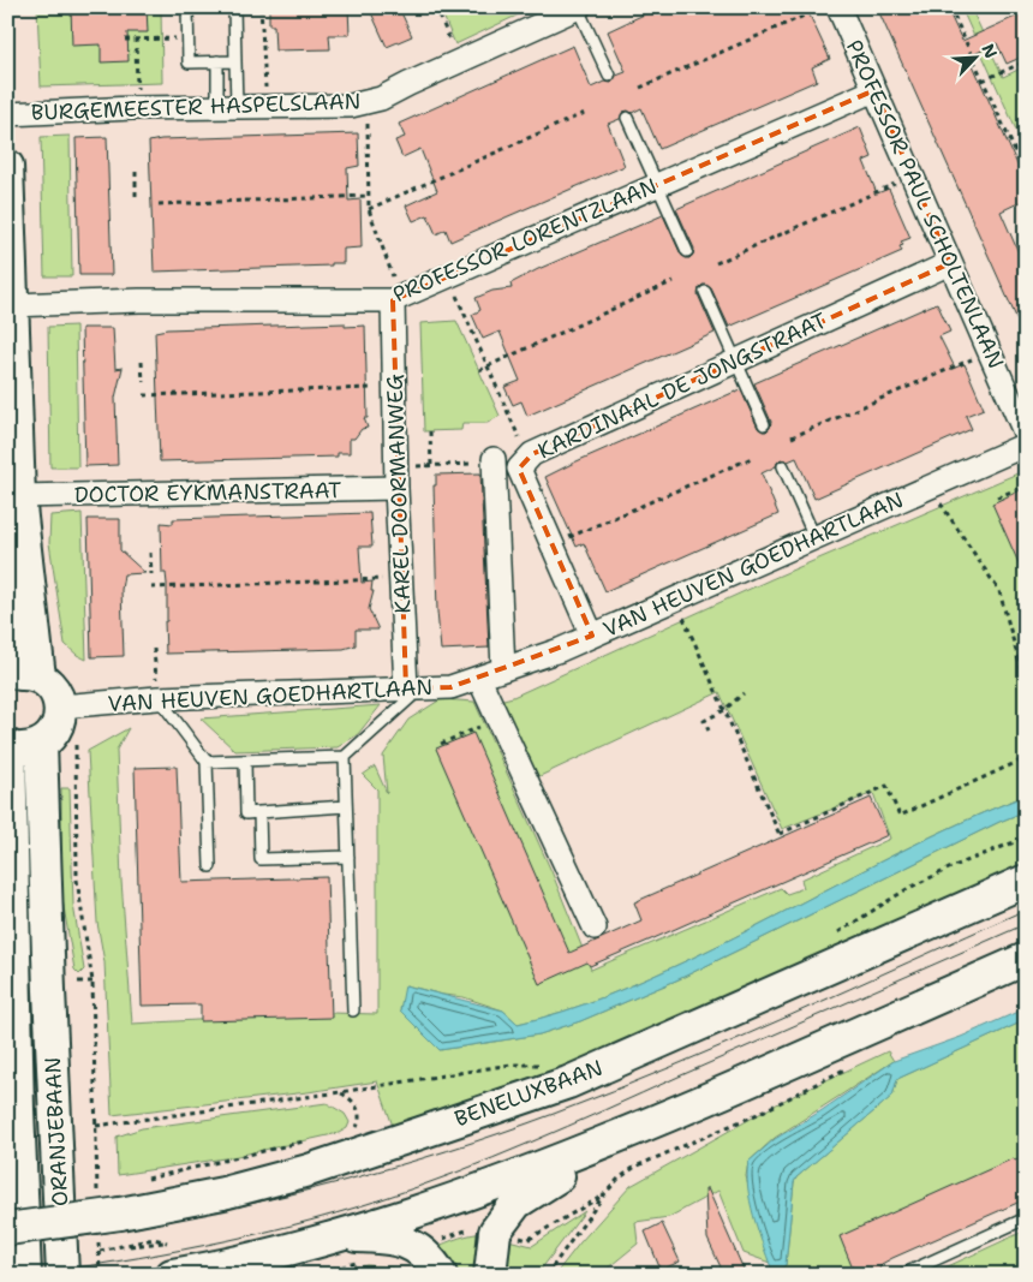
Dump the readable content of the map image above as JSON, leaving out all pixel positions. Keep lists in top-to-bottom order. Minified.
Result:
{"streets":{"main road":["BENELUXBAAN","ORANJEBAAN"],"street":["BURGEMEESTER HASPELSLAAN","PROFESSOR PAUL SCHOLTENLAAN","PROFESSOR LORENTZLAAN","KARDINAAL DE JONGSTRAAT","DOCTOR EYKMANSTRAAT","KAREL DOORMANWEG","VAN HEUVEN GOEDHARTLAAN"]},"crossings":[["PROFESSOR PAUL SCHOLTENLAAN","PROFESSOR LORENTZLAAN"],["PROFESSOR PAUL SCHOLTENLAAN","KARDINAAL DE JONGSTRAAT"],["PROFESSOR LORENTZLAAN","KAREL DOORMANWEG"],["KARDINAAL DE JONGSTRAAT","VAN HEUVEN GOEDHARTLAAN"],["DOCTOR EYKMANSTRAAT","KAREL DOORMANWEG"],["KAREL DOORMANWEG","VAN HEUVEN GOEDHARTLAAN"]],"north":"top right"}
